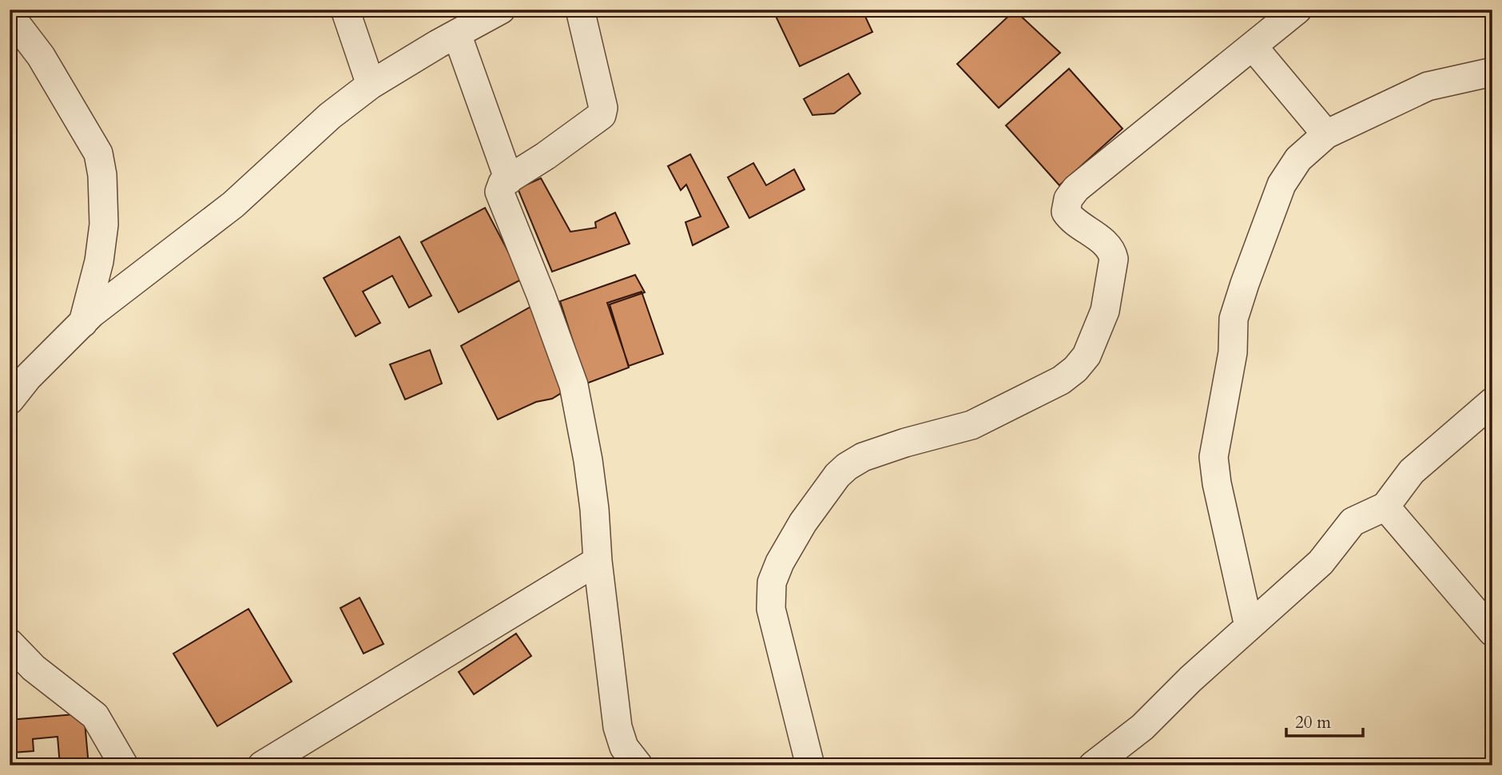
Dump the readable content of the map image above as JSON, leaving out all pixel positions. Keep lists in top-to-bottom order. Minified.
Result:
{"scale_bar":"20 m"}
